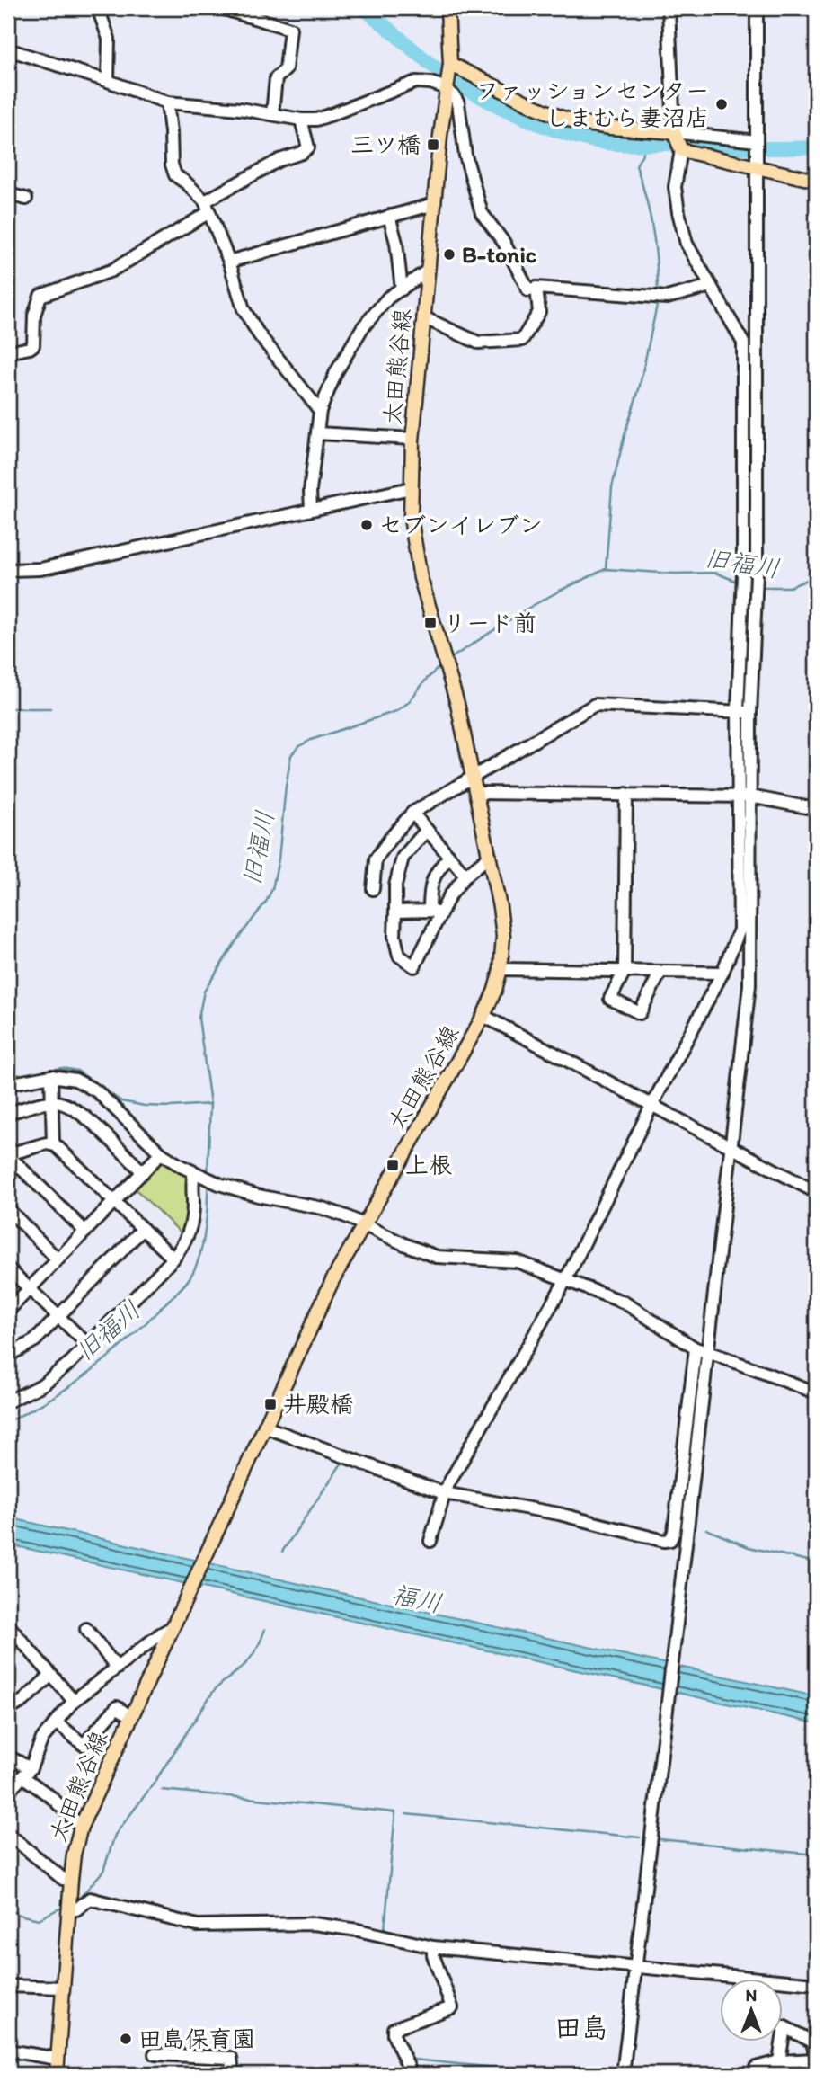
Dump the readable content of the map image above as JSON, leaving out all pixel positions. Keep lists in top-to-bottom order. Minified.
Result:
{"streets":{"main road":["太田熊谷線"]},"districts":["田島"],"water":["旧福川","福川"],"places":{"other":["ファッションセンター しまむら妻沼店","B-tonic","セブンイレブン","田島保育園"],"transit":["三ツ橋","リード前","上根","井殿橋"]},"north":"top"}
